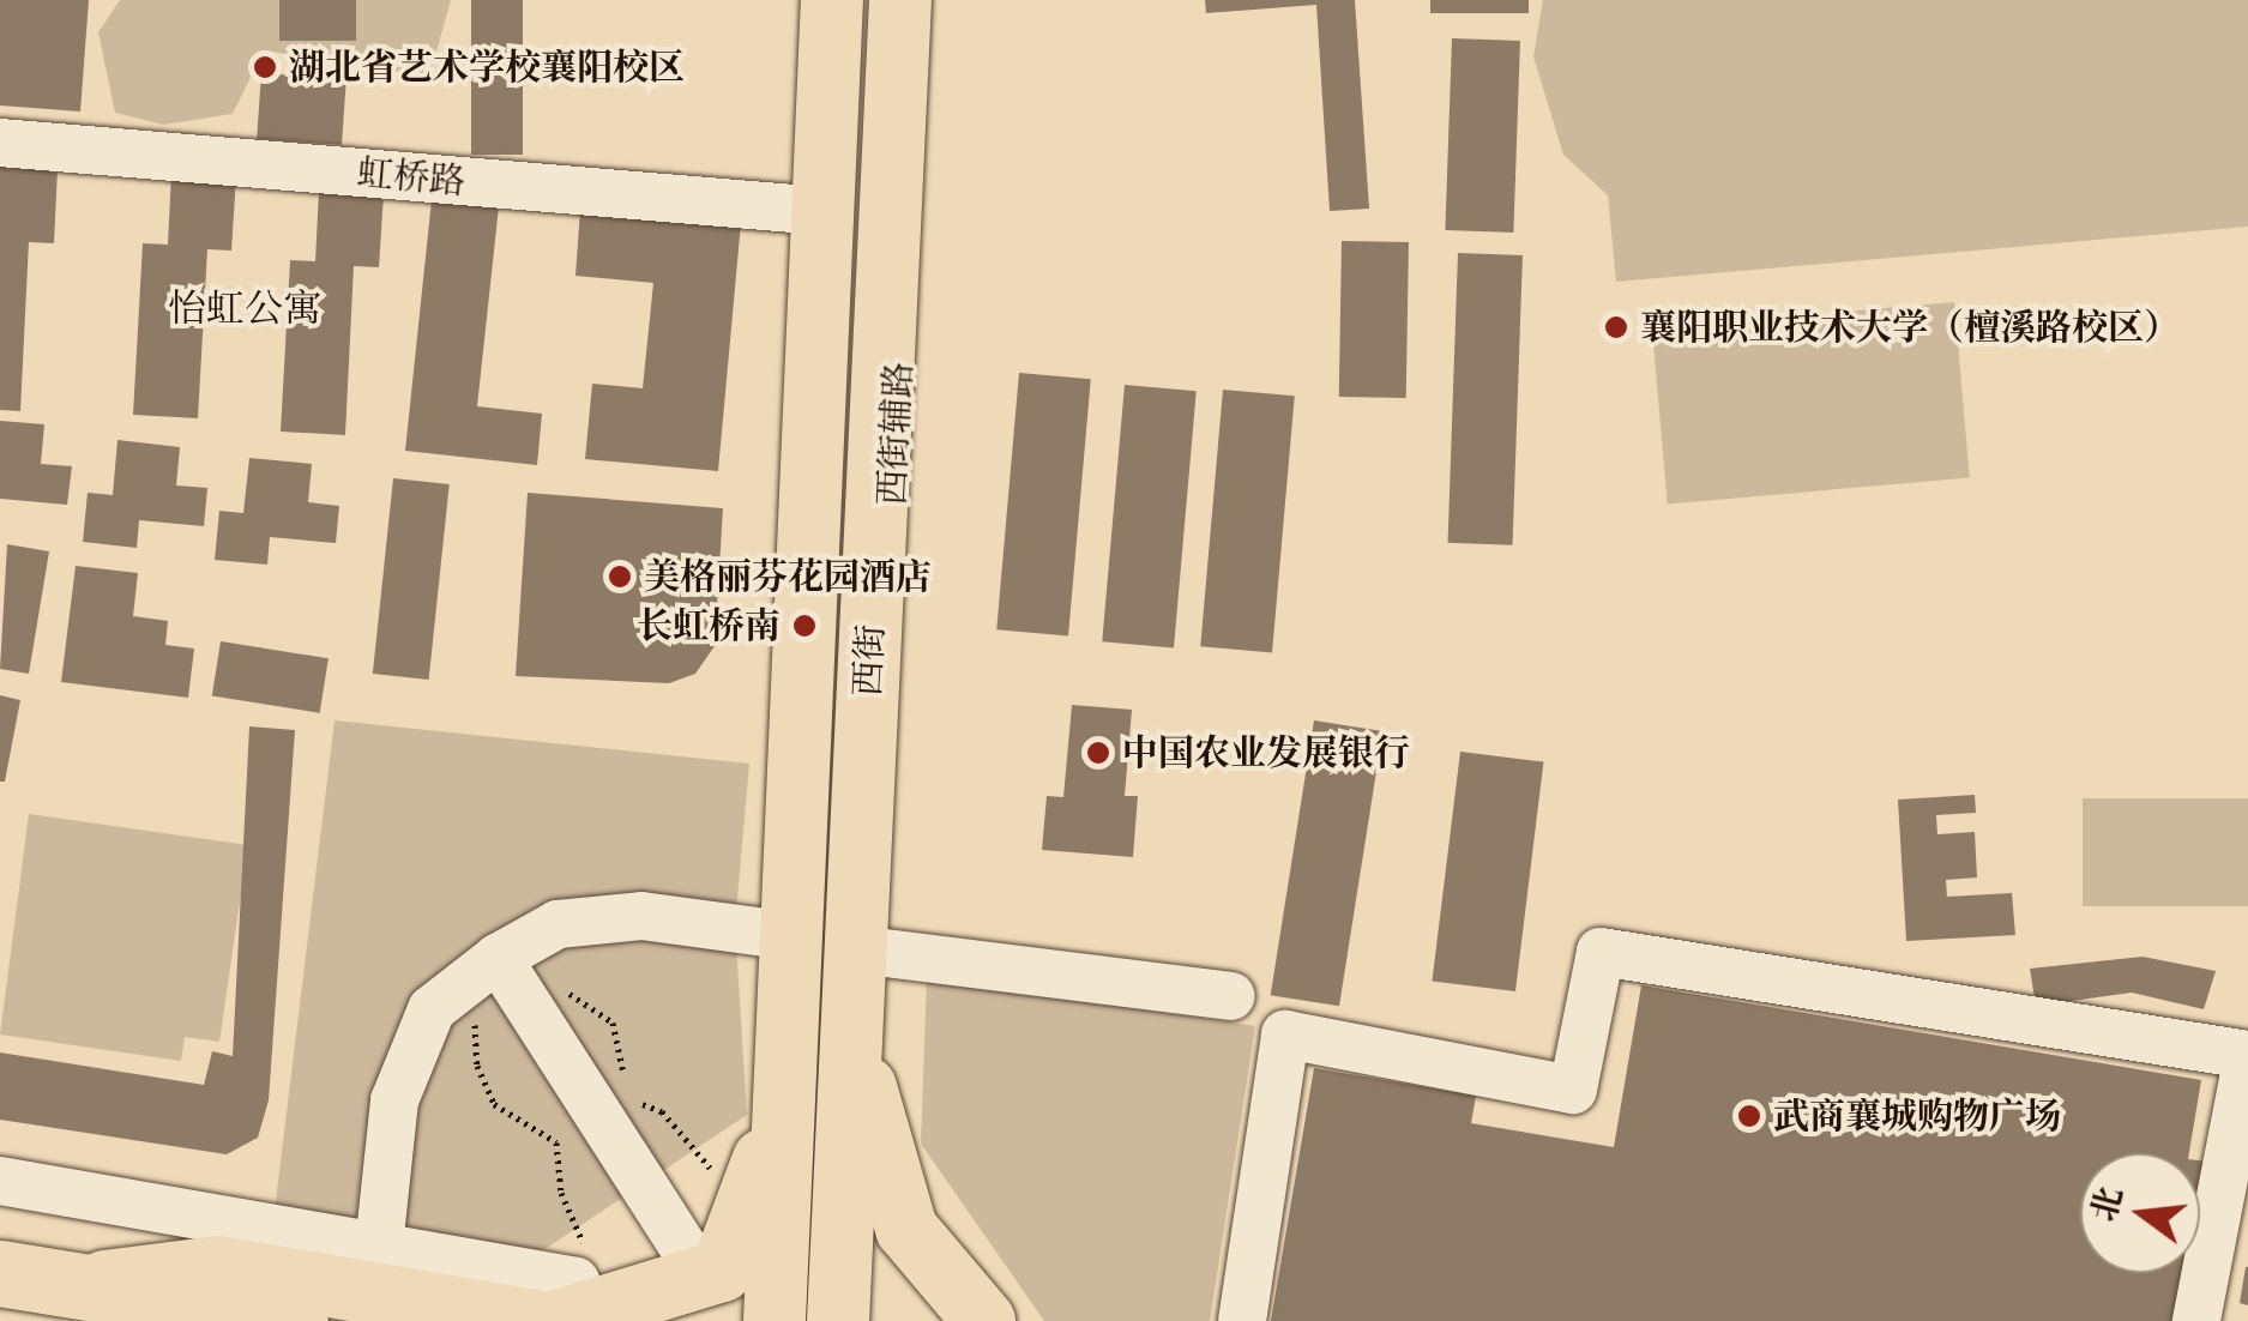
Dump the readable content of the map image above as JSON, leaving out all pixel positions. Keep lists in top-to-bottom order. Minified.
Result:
{"streets":{"main road":["西街"],"street":["虹桥路","西街辅路"]},"crossings":[["虹桥路","西街"],["西街辅路","西街"]],"districts":["怡虹公寓"],"places":["湖北省艺术学校襄阳校区","襄阳职业技术大学（檀溪路校区）","美格丽芬花园酒店","长虹桥南","中国农业发展银行","武商襄城购物广场"],"north":"left"}
